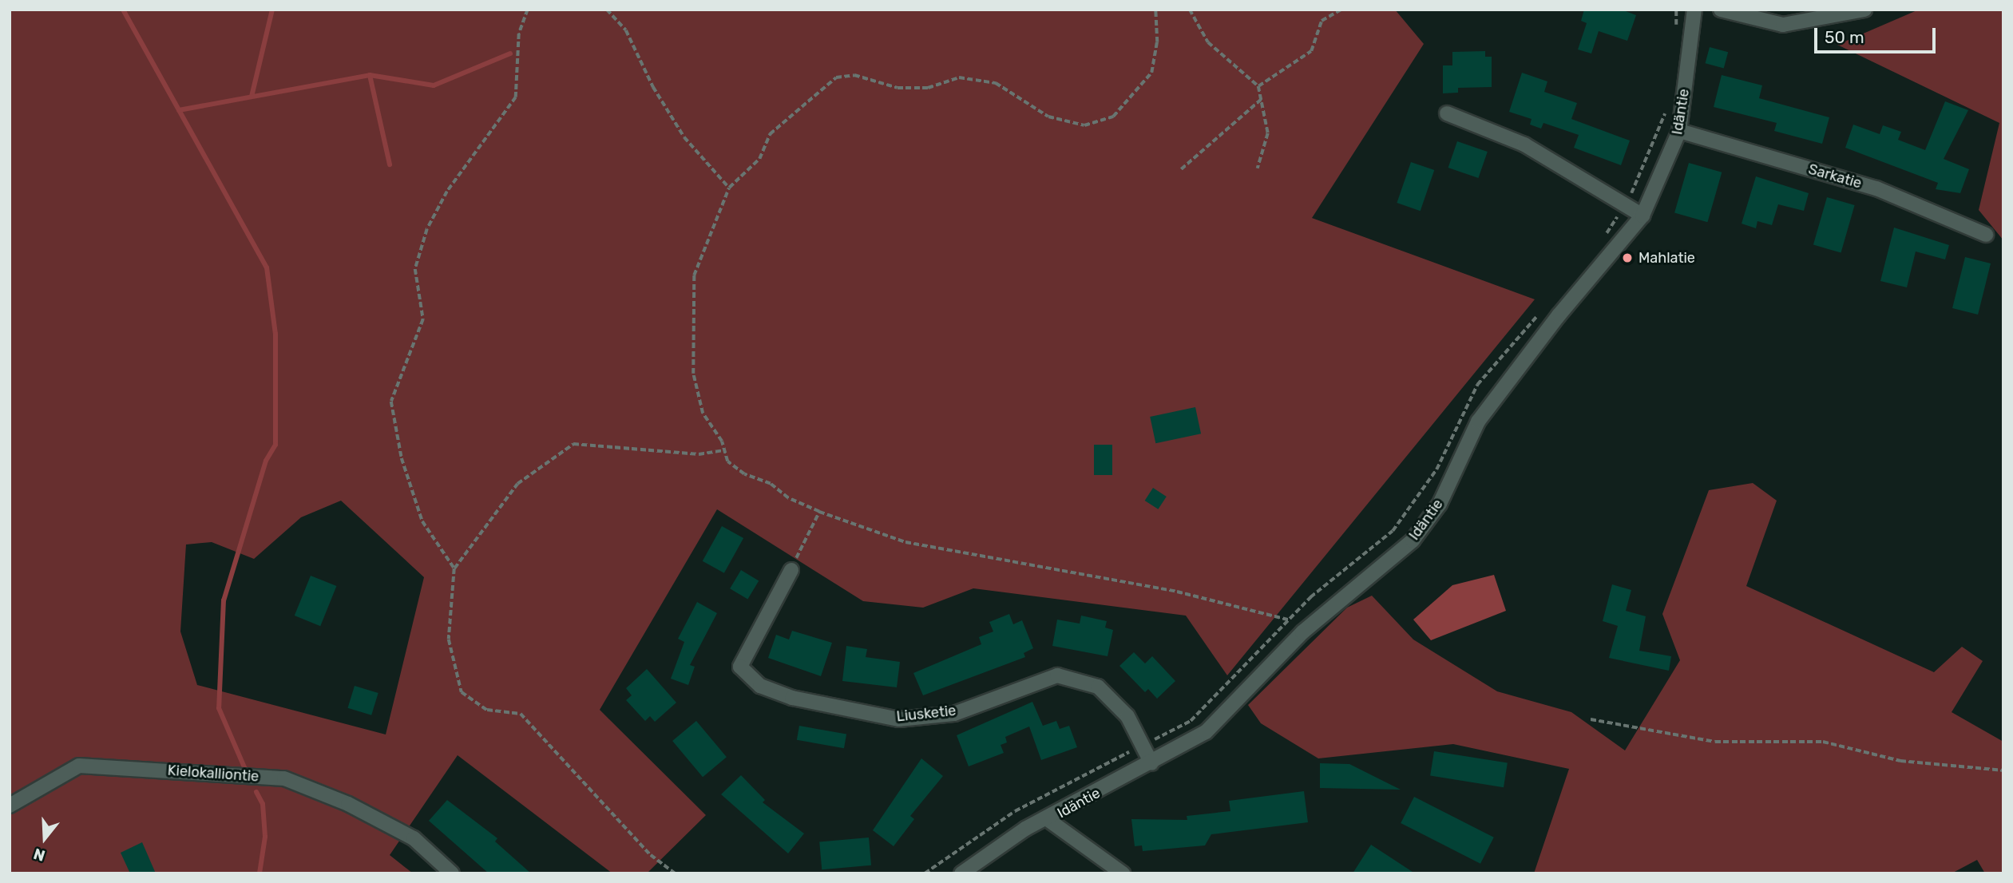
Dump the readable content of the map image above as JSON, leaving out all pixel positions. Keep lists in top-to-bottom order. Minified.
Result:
{"streets":{"street":["Idäntie","Sarkatie","Liusketie","Kielokalliontie"]},"crossings":[["Idäntie","Sarkatie"],["Idäntie","Liusketie"]],"places":["Mahlatie"],"scale_bar":"50 m","north":"bottom"}
